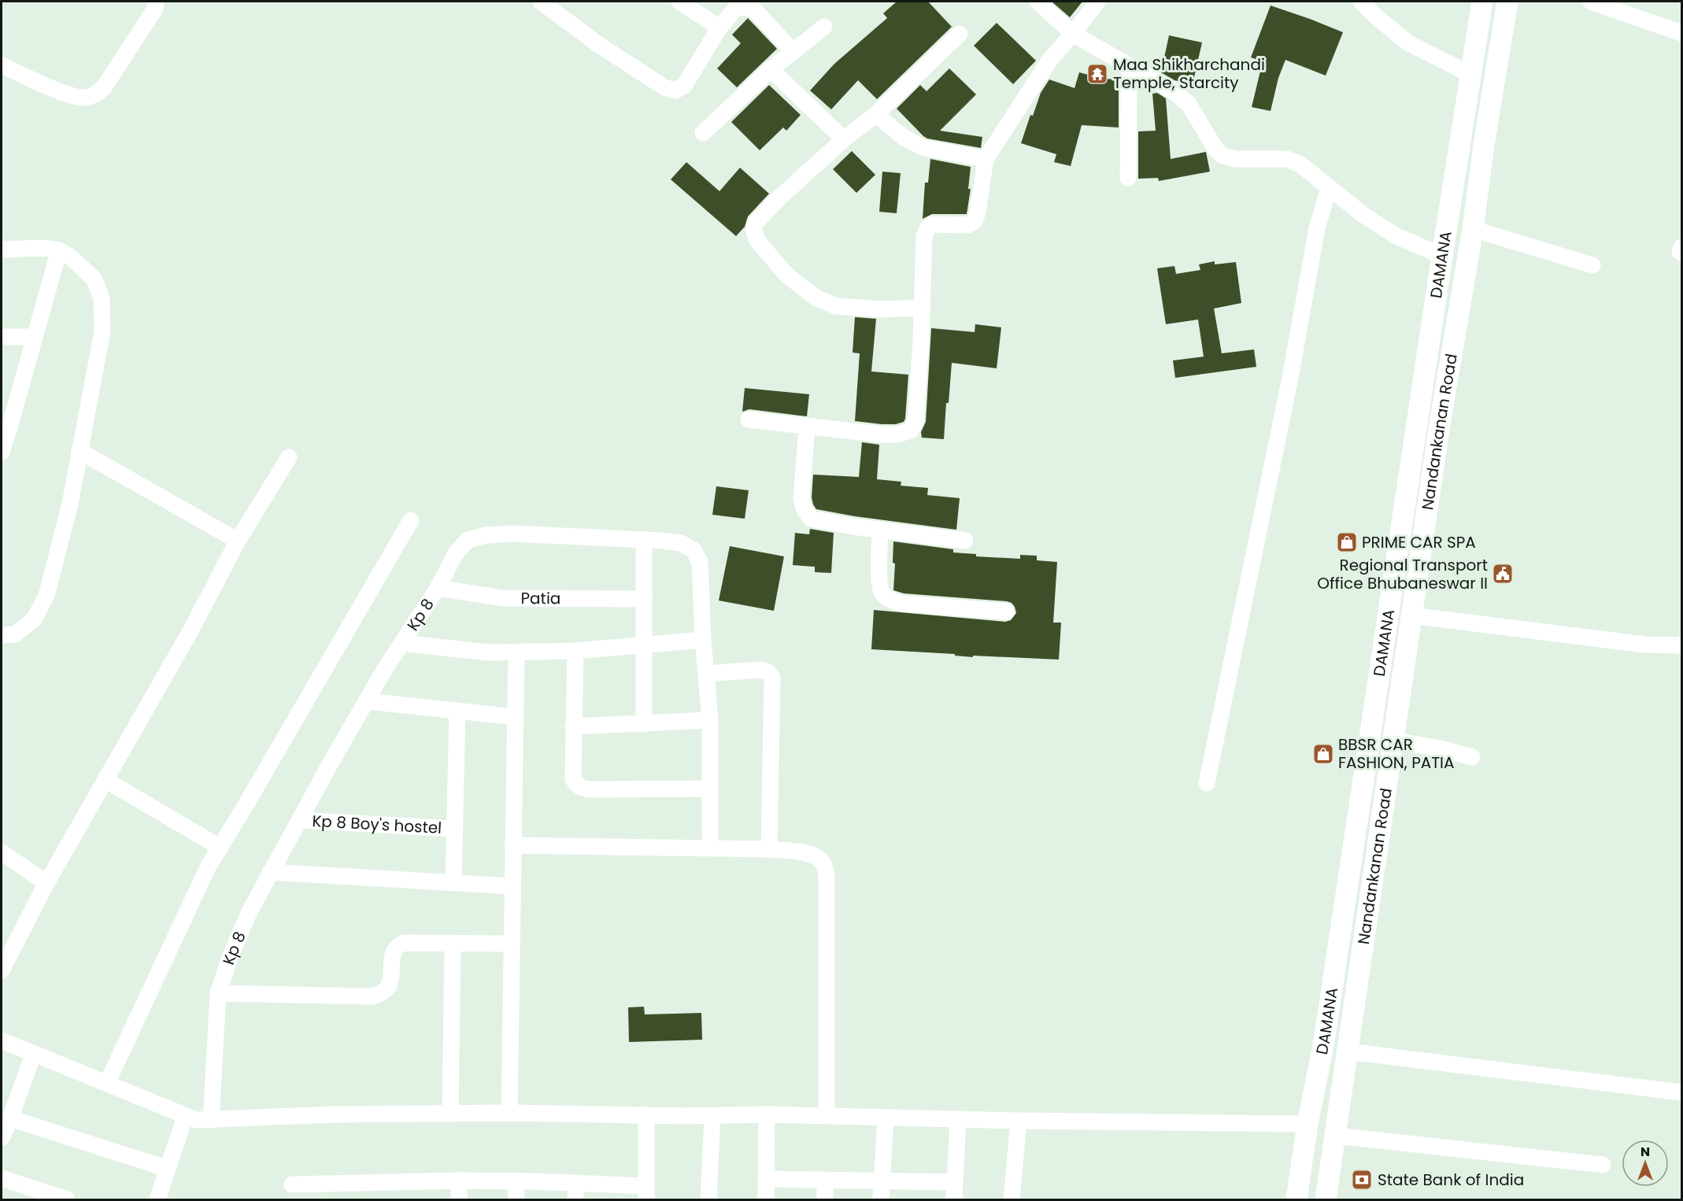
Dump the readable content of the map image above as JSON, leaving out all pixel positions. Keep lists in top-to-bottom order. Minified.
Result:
{"streets":{"main road":["DAMANA","Nandankanan Road"],"street":["Patia","Kp 8","Kp 8 Boy's hostel"]},"crossings":[["Patia","Kp 8"],["Kp 8","Kp 8 Boy's hostel"]],"places":{"temple":["Maa Shikharchandi Temple, Starcity"],"shop":["PRIME CAR SPA","BBSR CAR FASHION, PATIA"],"public building":["Regional Transport Office Bhubaneswar II"],"bank":["State Bank of India"]},"north":"top"}
